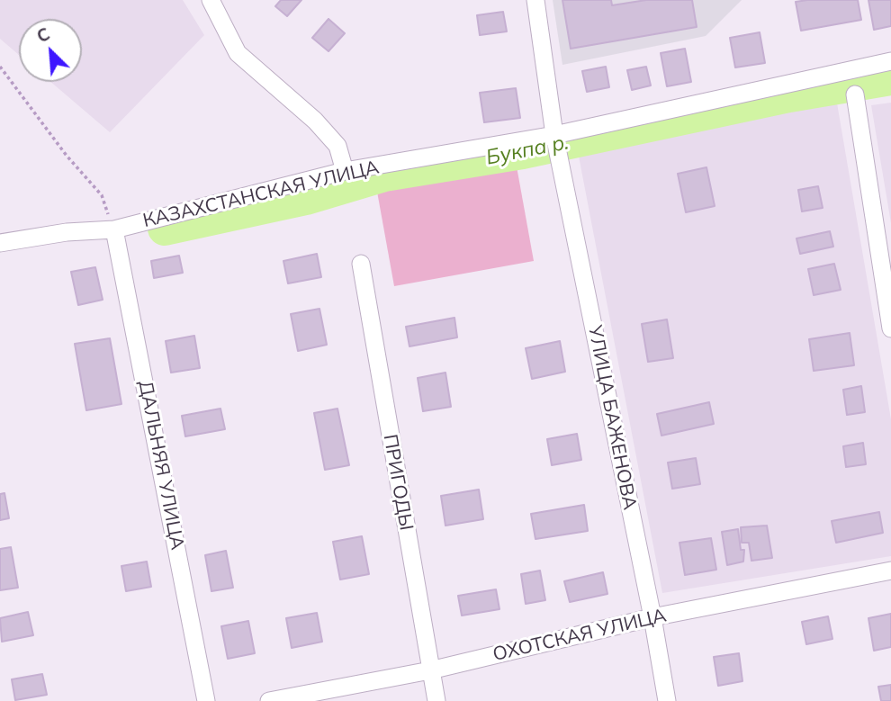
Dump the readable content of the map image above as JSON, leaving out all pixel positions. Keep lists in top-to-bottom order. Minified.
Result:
{"streets":{"street":["КАЗАХСТАНСКАЯ УЛИЦА","УЛИЦА БАЖЕНОВА","ДАЛЬНЯЯ УЛИЦА","ПРИГОДЫ","ОХОТСКАЯ УЛИЦА"]},"crossings":[["КАЗАХСТАНСКАЯ УЛИЦА","УЛИЦА БАЖЕНОВА"],["КАЗАХСТАНСКАЯ УЛИЦА","ДАЛЬНЯЯ УЛИЦА"],["УЛИЦА БАЖЕНОВА","ОХОТСКАЯ УЛИЦА"],["ПРИГОДЫ","ОХОТСКАЯ УЛИЦА"]],"water":["Букпа р."],"north":"top left"}
